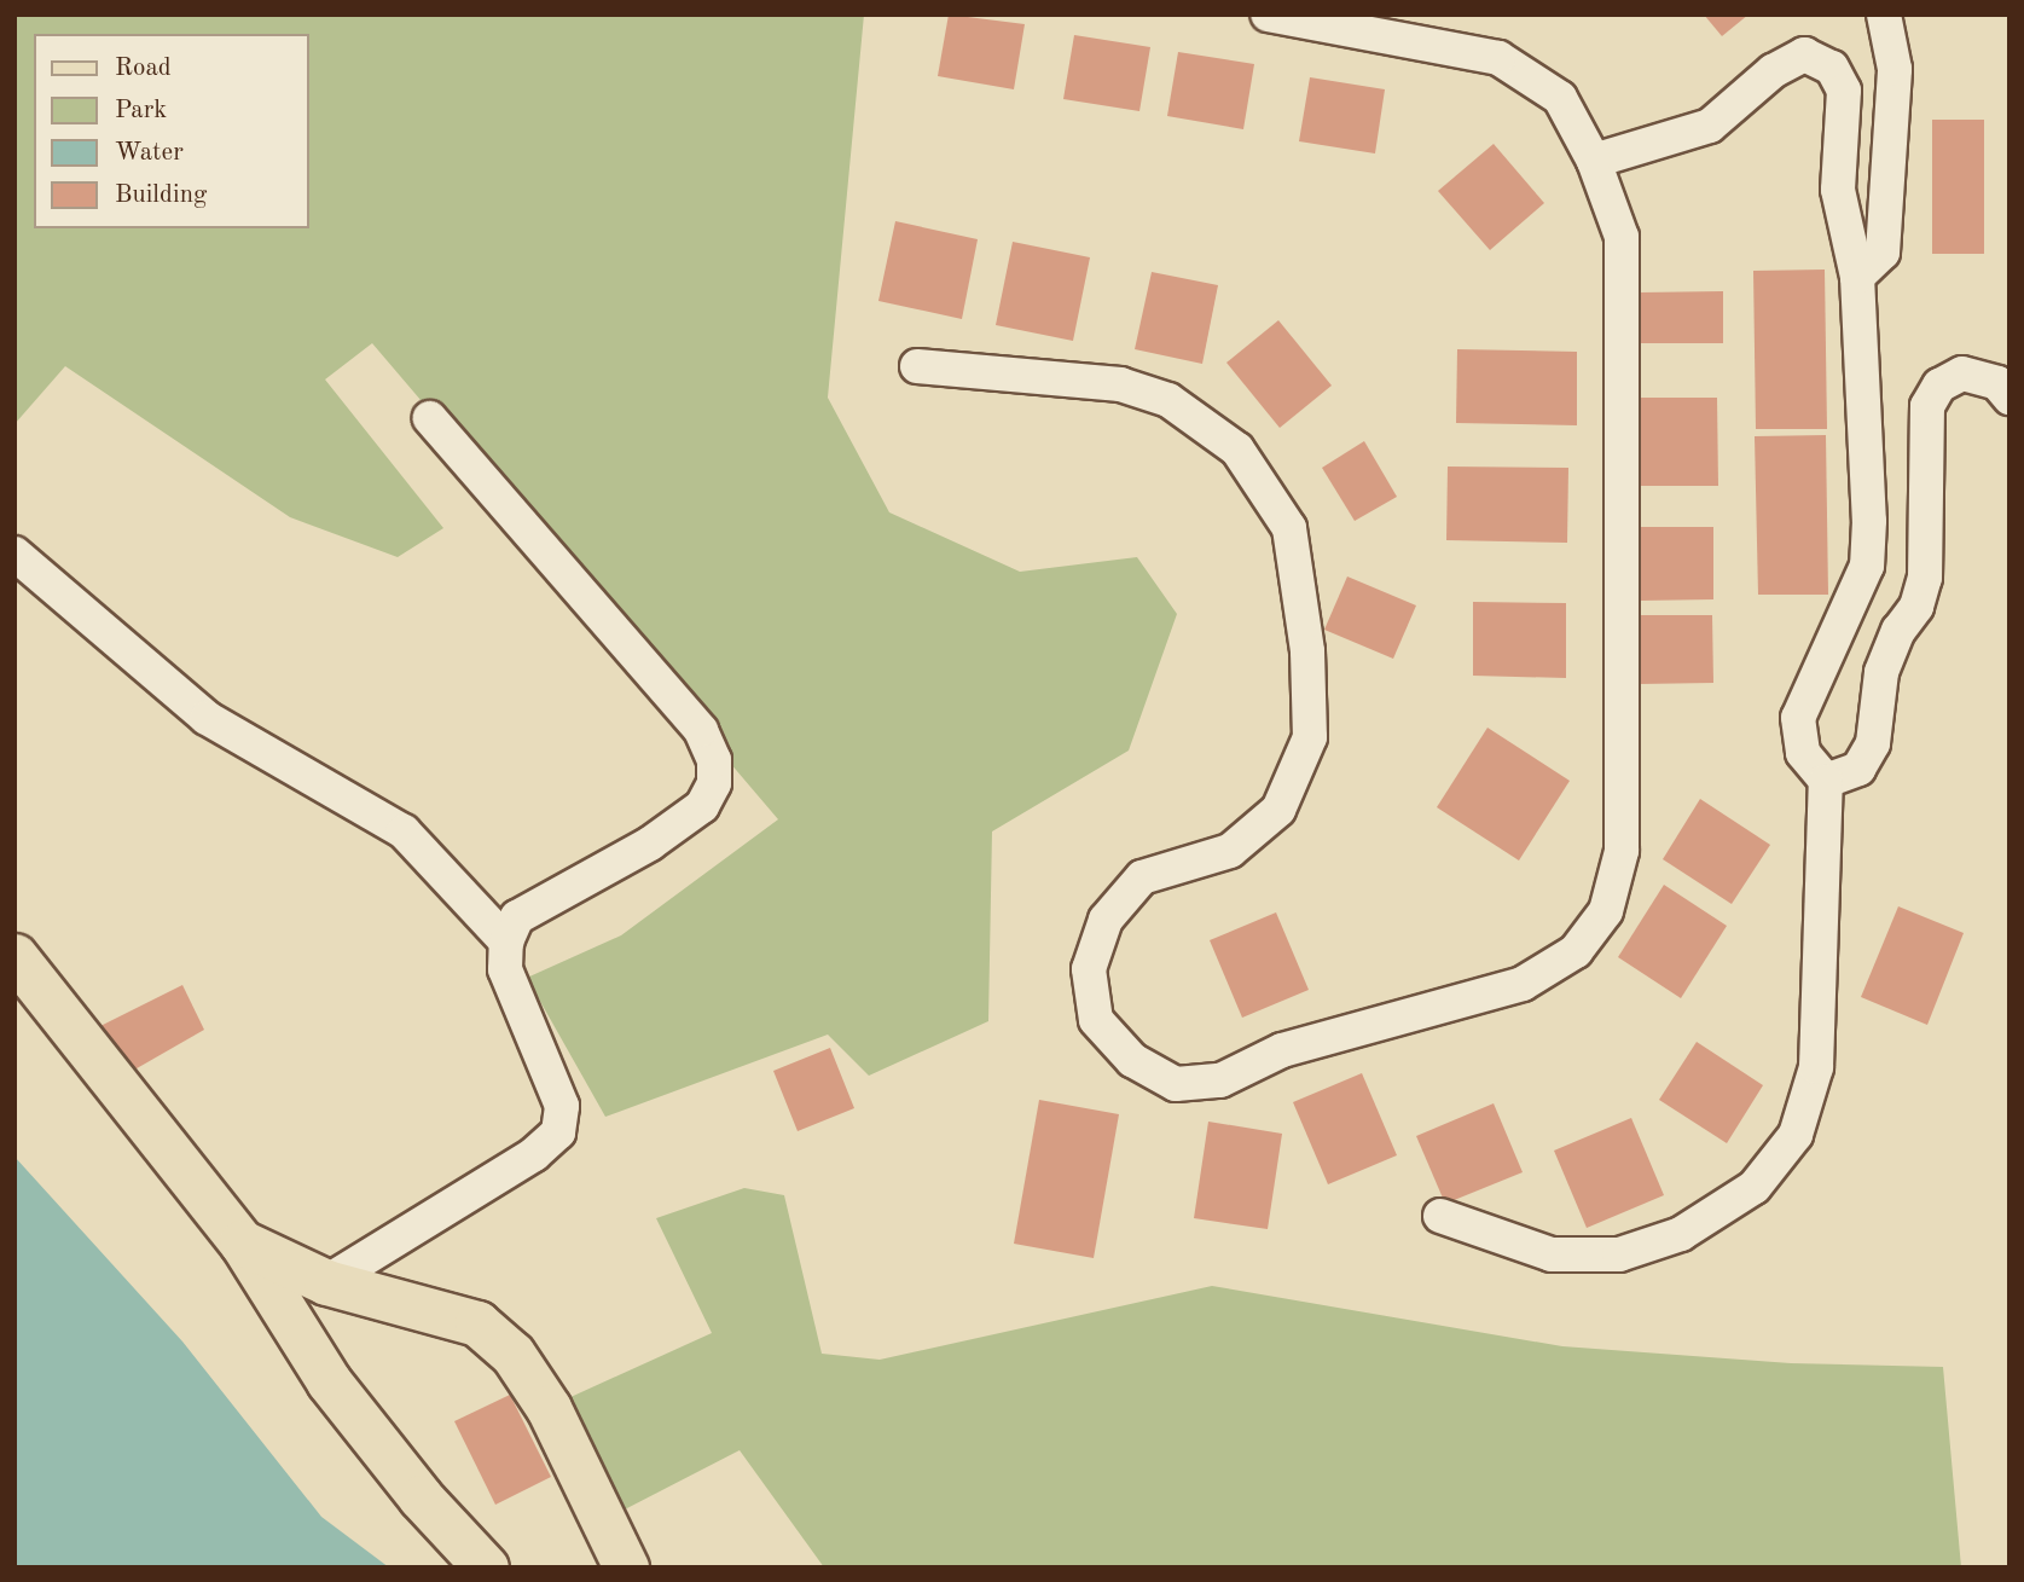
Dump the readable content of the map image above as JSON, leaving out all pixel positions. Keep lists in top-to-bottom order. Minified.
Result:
{"legend":["Road","Park","Water","Building"]}
